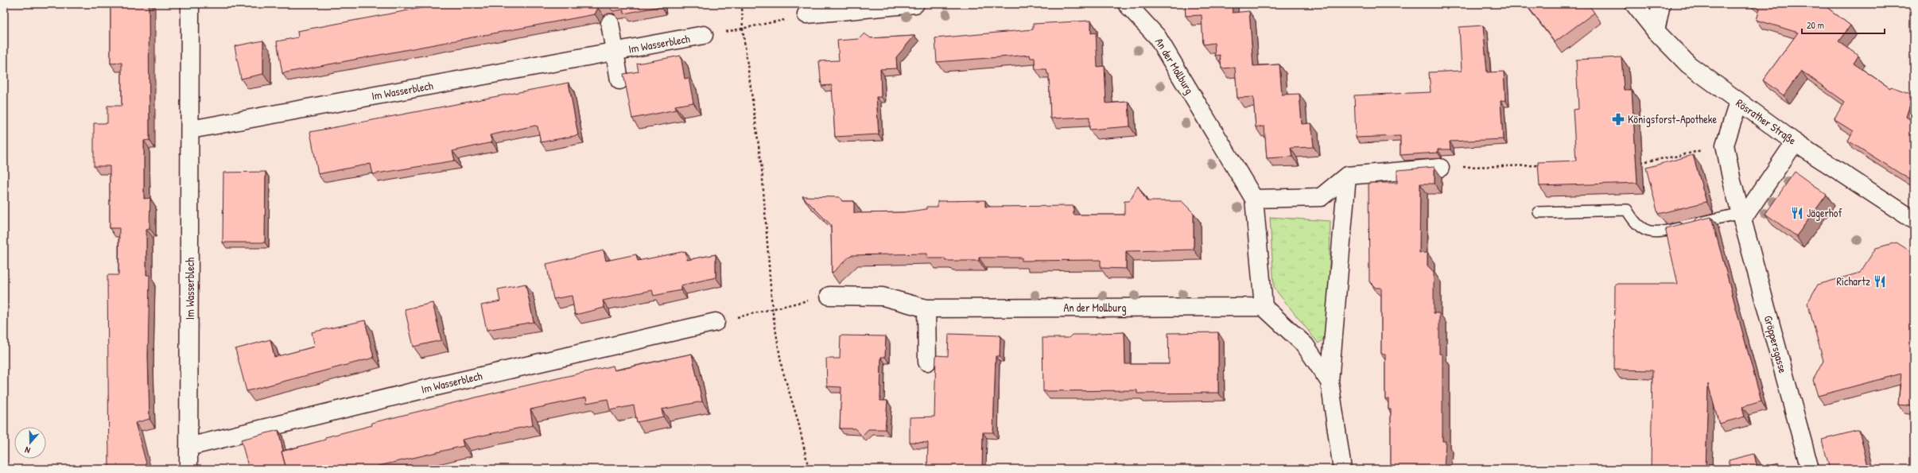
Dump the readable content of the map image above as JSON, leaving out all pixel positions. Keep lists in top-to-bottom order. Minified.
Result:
{"streets":{"street":["Im Wasserblech","An der Mollburg","Rösrather Straße","Gröppersgasse"]},"places":{"pharmacy":["Königsforst-Apotheke"],"restaurant":["Jägerhof","Richartz"]},"scale_bar":"20 m","north":"bottom"}
